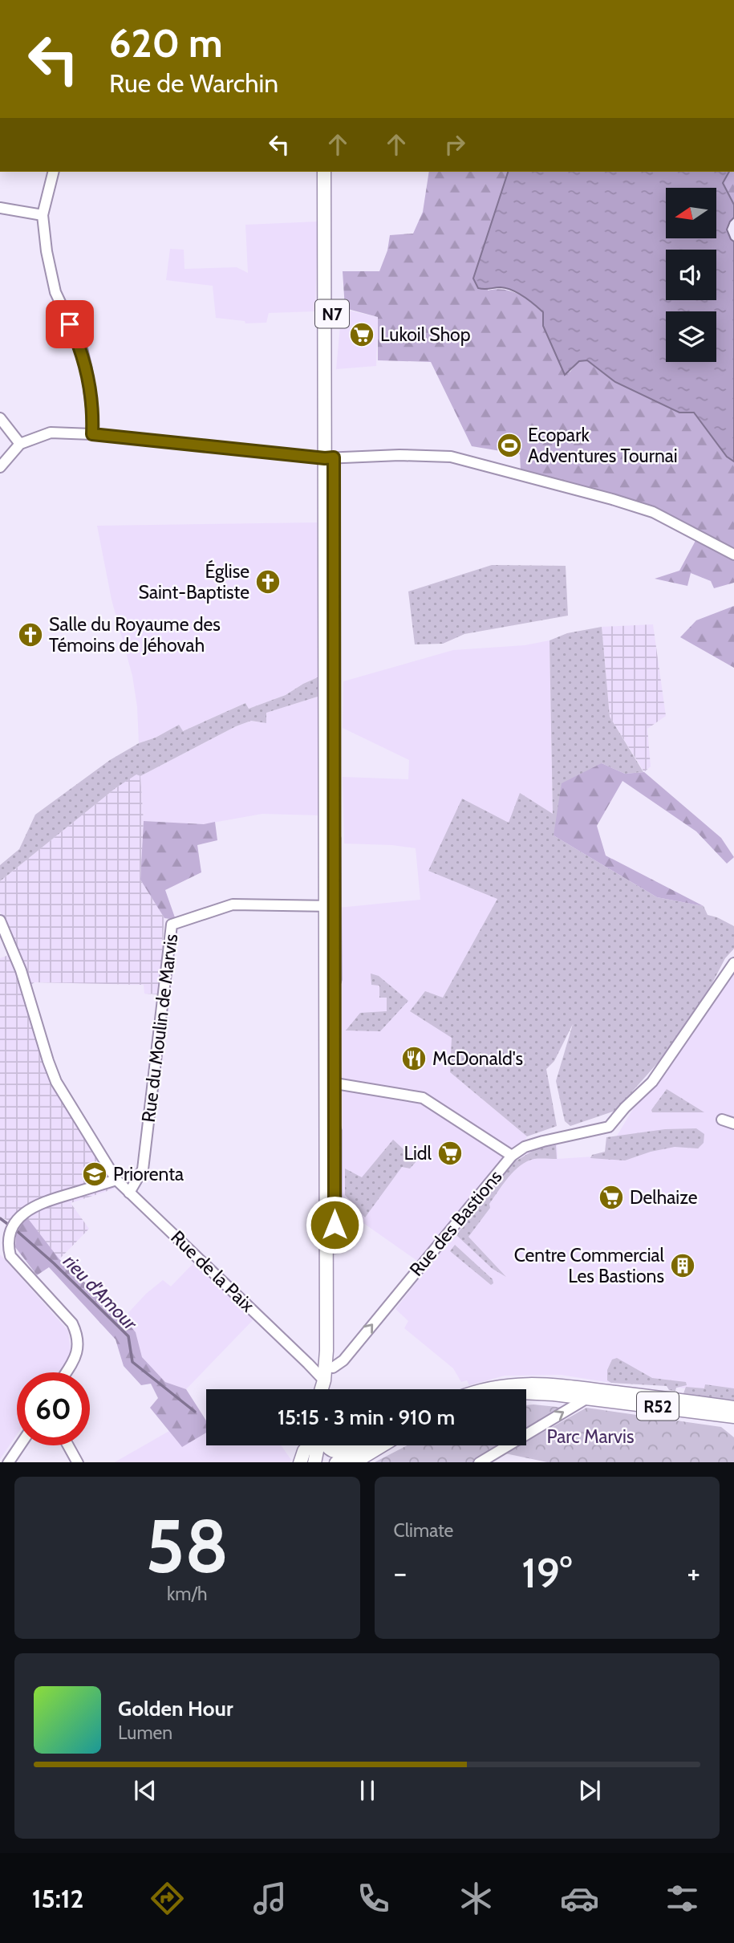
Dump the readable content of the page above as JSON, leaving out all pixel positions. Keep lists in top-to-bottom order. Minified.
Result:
{"streets":{"main road":["N7","R52"],"street":["Rue du Moulin de Marvis","Rue des Bastions","Rue de la Paix"]},"crossings":[["N7","Rue du Moulin de Marvis"],["N7","Rue des Bastions"],["N7","Rue de la Paix"],["Rue du Moulin de Marvis","Rue de la Paix"]],"one_way":["Rue des Bastions"],"water":["rieu d'Amour"],"parks":["Parc Marvis"],"places":{"supermarket":["Lukoil Shop","Lidl","Delhaize"],"sports":["Ecopark Adventures Tournai"],"church":["Église Saint-Baptiste","Salle du Royaume des Témoins de Jéhovah"],"restaurant":["McDonald's"],"school or university":["Priorenta"],"building":["Centre Commercial Les Bastions"]},"north":"left","page":{"turn":["620 m","Rue de Warchin"],"limit":"60","trip":"15:15 · 3 min · 910 m","tile":[["58","km/h"],"Climate"],"heat":["−","19°","+"],"song":["Golden Hour","Lumen"],"tabs":"15:12"}}
